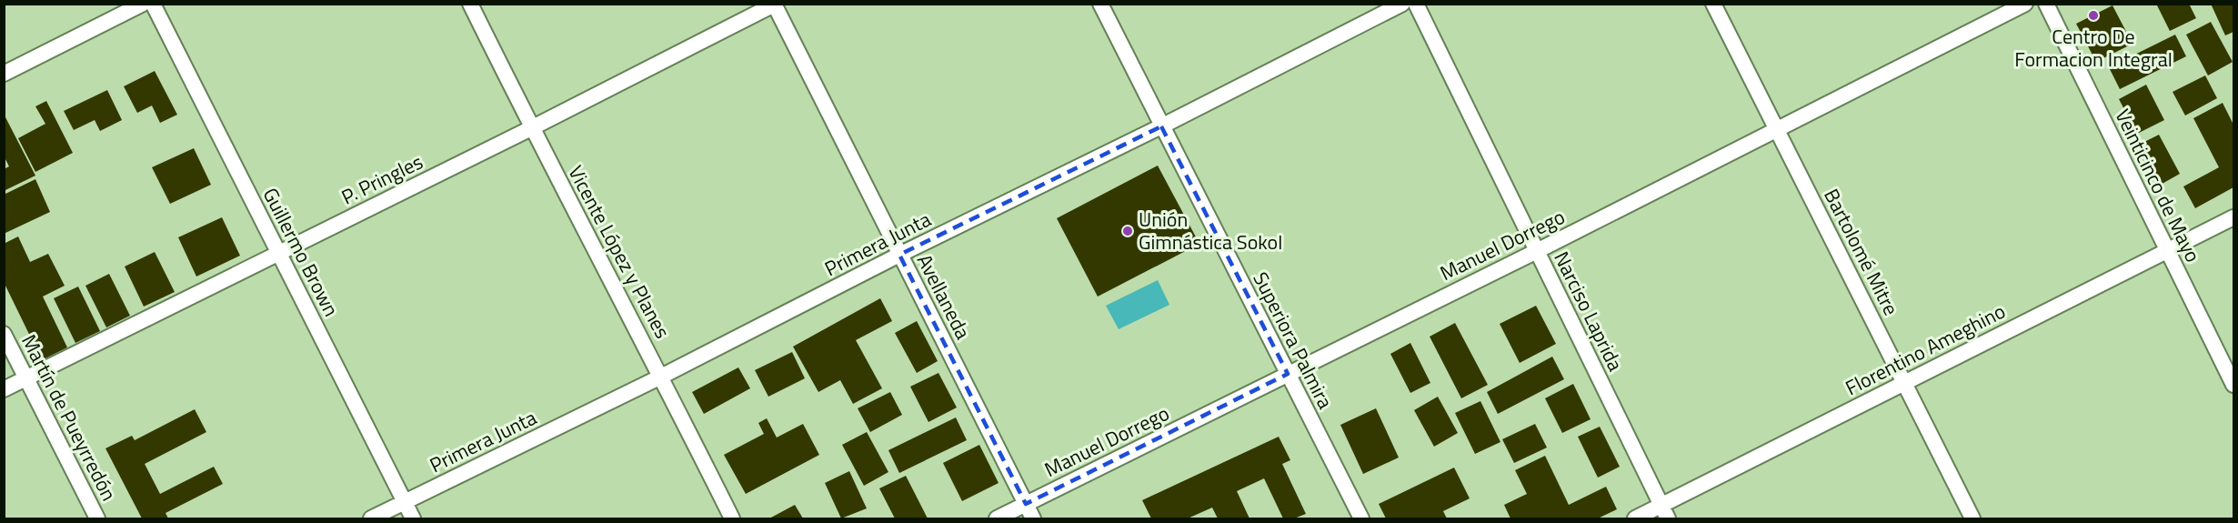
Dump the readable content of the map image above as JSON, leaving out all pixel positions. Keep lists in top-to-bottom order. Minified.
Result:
{"streets":{"street":["P. Pringles","Veinticinco de Mayo","Primera Junta","Manuel Dorrego","Guillermo Brown","Vicente López y Planes","Bartolomé Mitre","Avellaneda","Narciso Laprida","Superiora Palmira","Florentino Ameghino","Martín de Pueyrredón"]},"crossings":[["P. Pringles","Guillermo Brown"],["P. Pringles","Vicente López y Planes"],["P. Pringles","Avellaneda"],["P. Pringles","Martín de Pueyrredón"],["Veinticinco de Mayo","Florentino Ameghino"],["Primera Junta","Guillermo Brown"],["Primera Junta","Vicente López y Planes"],["Primera Junta","Avellaneda"],["Primera Junta","Superiora Palmira"],["Manuel Dorrego","Bartolomé Mitre"],["Manuel Dorrego","Avellaneda"],["Manuel Dorrego","Narciso Laprida"],["Manuel Dorrego","Superiora Palmira"],["Bartolomé Mitre","Florentino Ameghino"],["Narciso Laprida","Florentino Ameghino"]],"places":["Centro De Formacion Integral","Unión Gimnástica Sokol"]}
